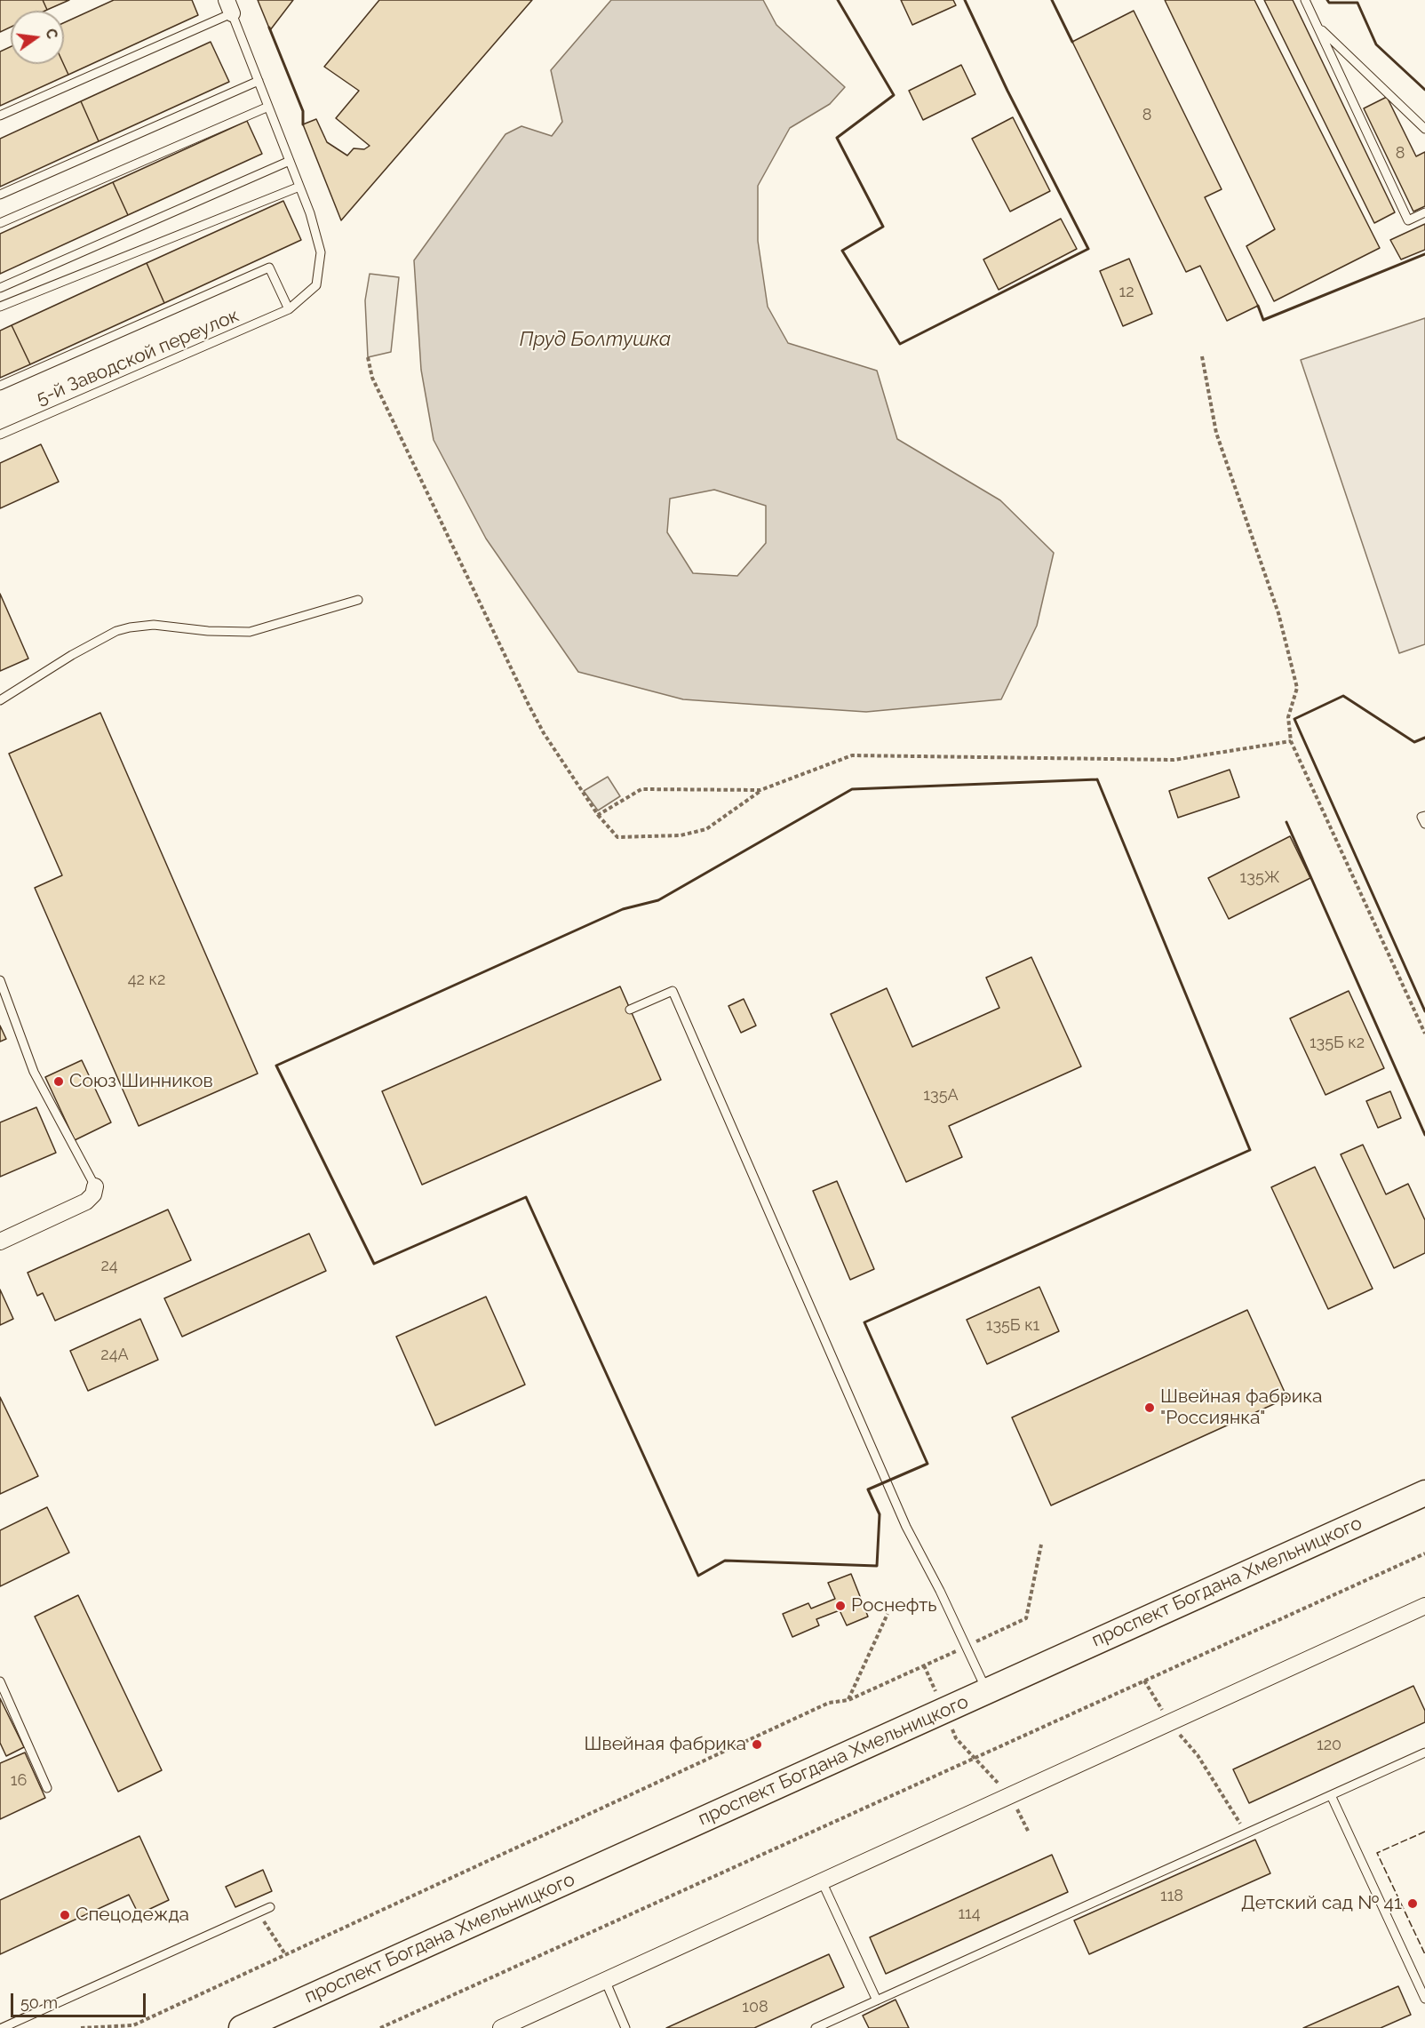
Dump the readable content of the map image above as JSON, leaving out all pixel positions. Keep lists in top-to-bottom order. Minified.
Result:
{"streets":{"main road":["проспект Богдана Хмельницкого"],"lane":["5-й Заводской переулок"]},"water":["Пруд Болтушка"],"places":["Союз Шинников","Швейная фабрика \"Россиянка\"","Роснефть","Швейная фабрика","Детский сад № 41","Спецодежда"],"house_numbers":["8","8","12","135Ж","42 к2","135Б к2","135А","24","135Б к1","24А","120","16","118","114","108"],"scale_bar":"50 m","north":"right"}
